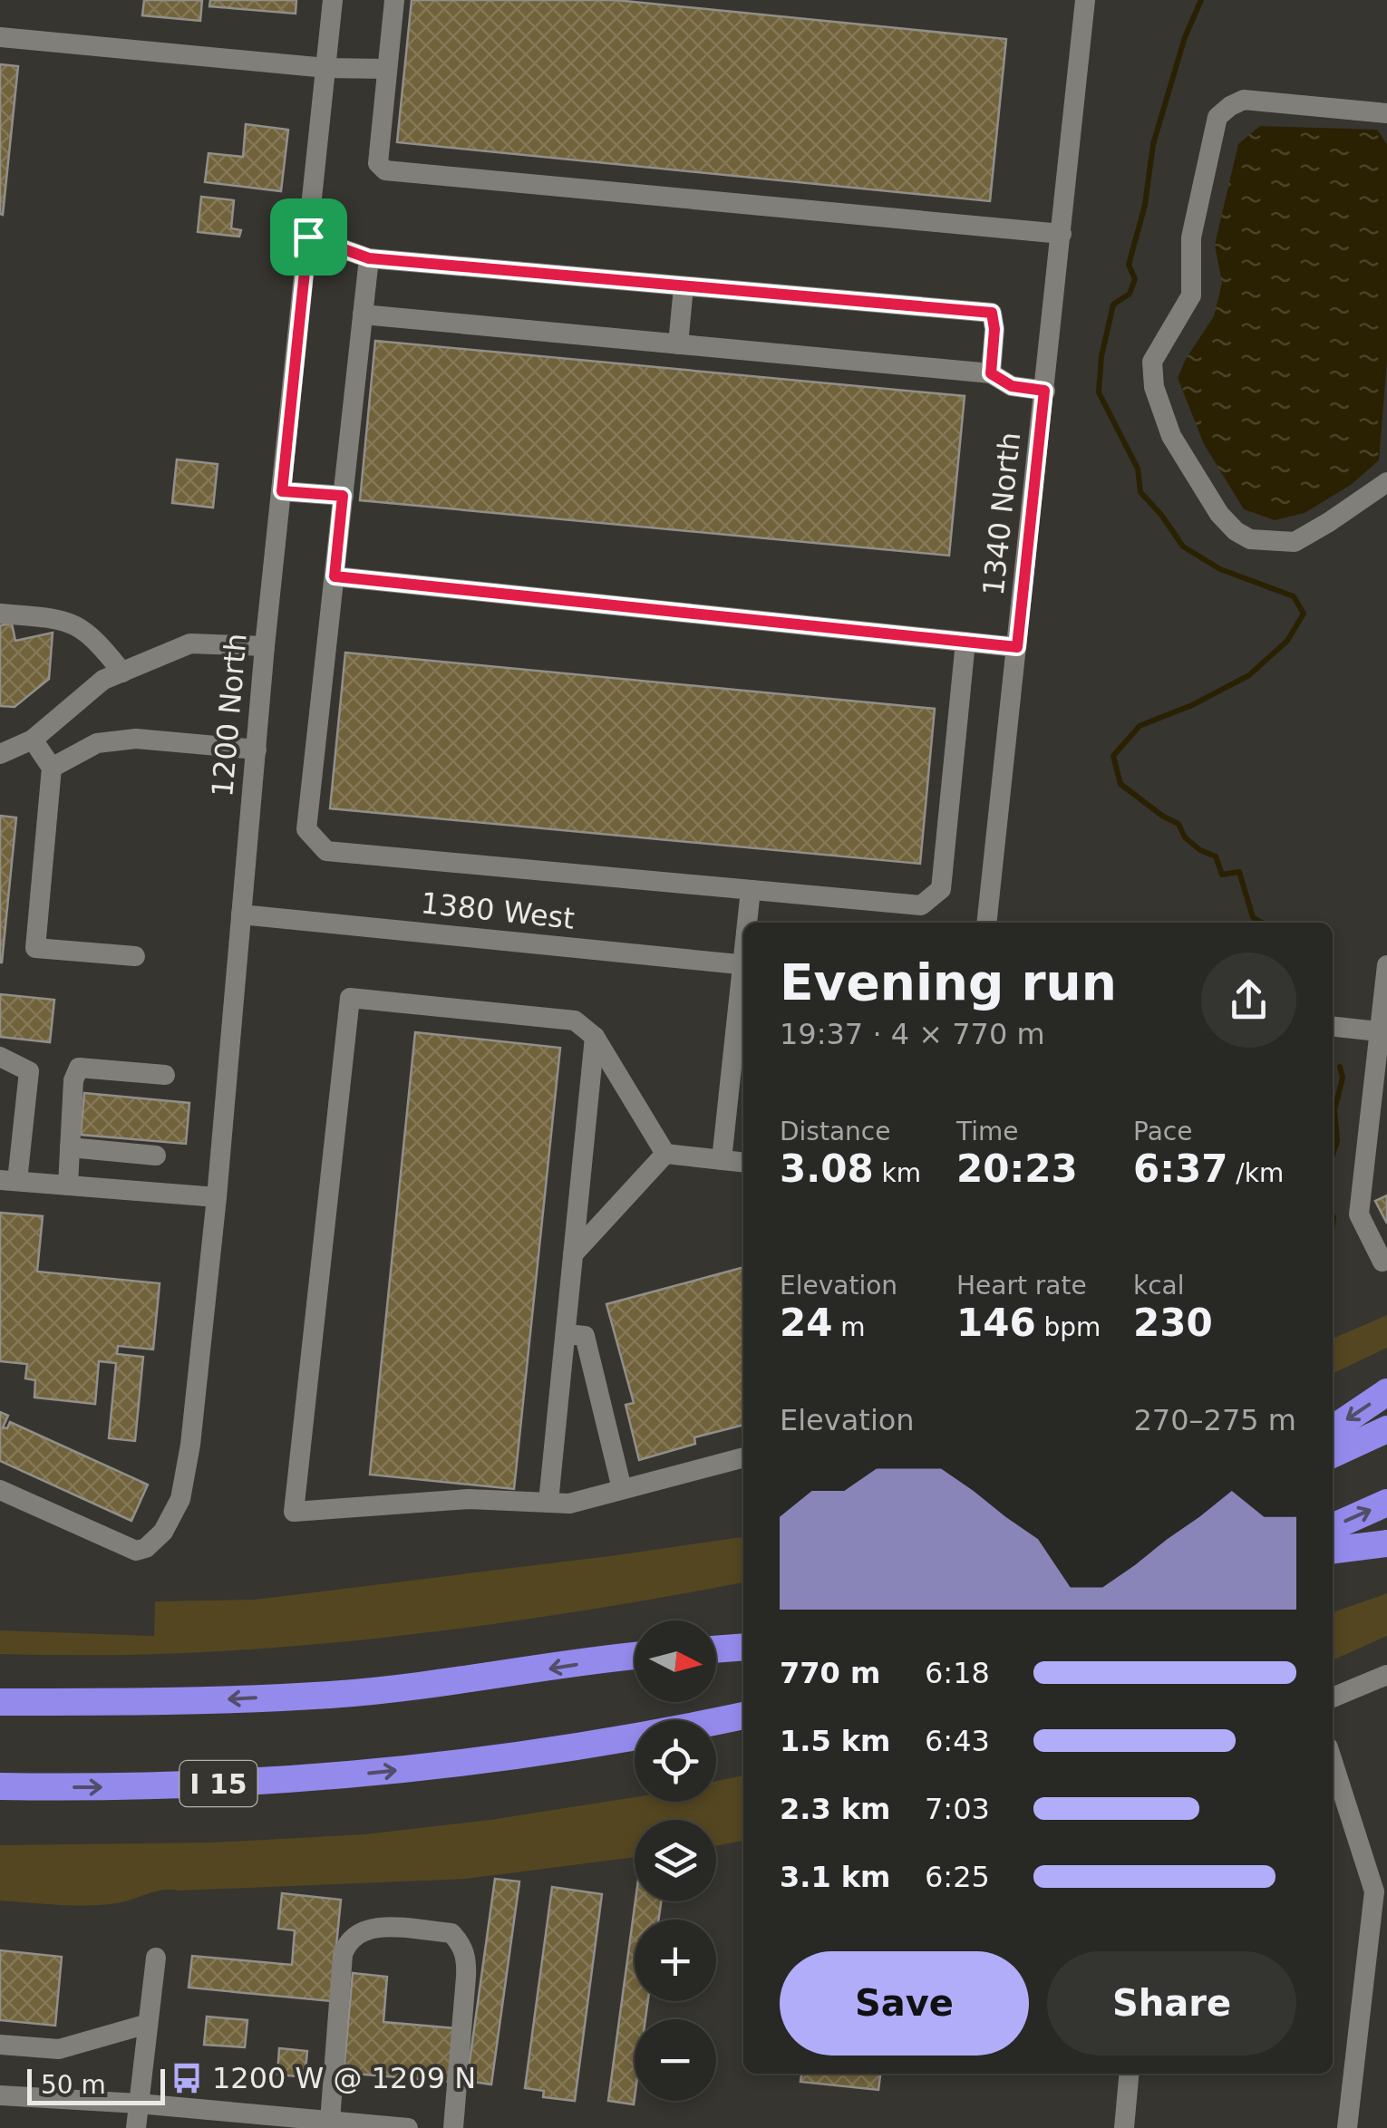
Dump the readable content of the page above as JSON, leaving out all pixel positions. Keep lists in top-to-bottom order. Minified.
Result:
{"streets":{"highway":["I 15"],"street":["1340 North","1200 North","1380 West"]},"crossings":[["1200 North","1380 West"]],"places":{"bus stop":["1200 W @ 1209 N"]},"scale_bar":"50 m","north":"right","page":{"heading":["Evening run","19:37 · 4 × 770 m"],"stats":[["Distance","3.08 km"],["Time","20:23"],["Pace","6:37 /km"],["Elevation","24 m"],["Heart rate","146 bpm"],["kcal","230"]],"chart":["Elevation","270–275 m"],"map_buttons":["+","−"],"list":[{"name":"770 m","note":"6:18"},{"name":"1.5 km","note":"6:43"},{"name":"2.3 km","note":"7:03"},{"name":"3.1 km","note":"6:25"}],"buttons":["Save","Share"],"scale":"50 m"}}
